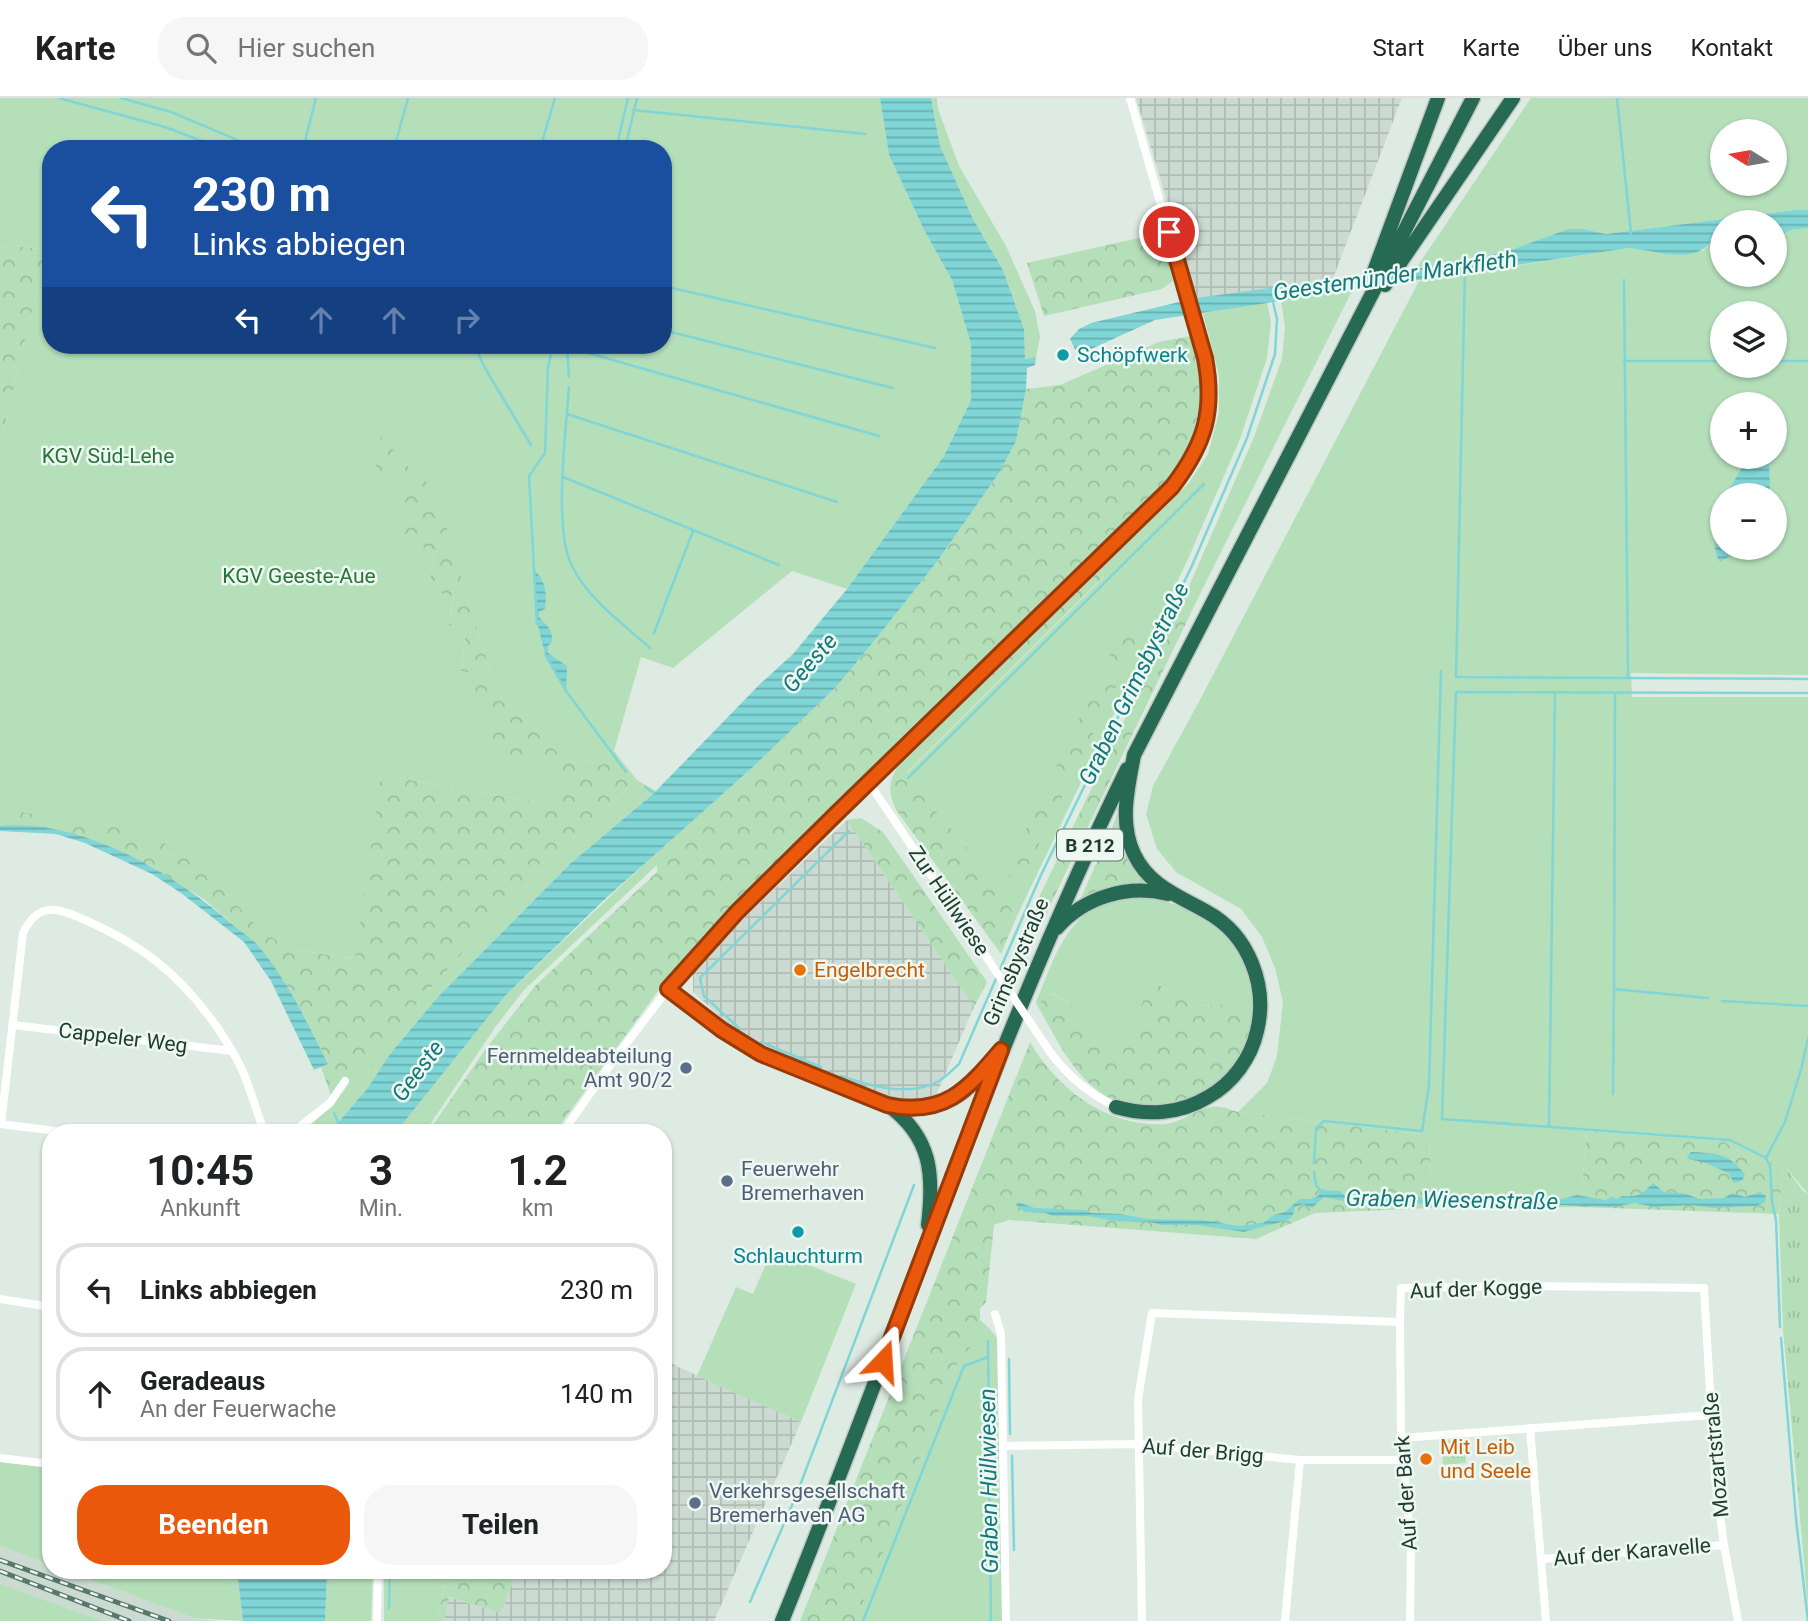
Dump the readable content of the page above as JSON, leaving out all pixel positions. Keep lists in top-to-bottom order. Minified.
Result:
{"streets":{"highway":["B 212","Grimsbystraße"],"street":["Zur Hüllwiese","Cappeler Weg","Auf der Kogge","Auf der Brigg","Mozartstraße","Auf der Bark","Auf der Karavelle"]},"crossings":[["B 212","Grimsbystraße"],["Auf der Kogge","Auf der Brigg"],["Auf der Kogge","Mozartstraße"],["Auf der Kogge","Auf der Bark"],["Auf der Brigg","Auf der Bark"],["Mozartstraße","Auf der Karavelle"]],"water":["Geestemünder Markfleth","Geeste","Graben Grimsbystraße","Graben Wiesenstraße","Graben Hüllwiesen"],"parks":["KGV Süd-Lehe","KGV Geeste-Aue"],"places":["Schöpfwerk","Engelbrecht","Fernmeldeabteilung Amt 90/2","Feuerwehr Bremerhaven","Schlauchturm","Mit Leib und Seele","Verkehrsgesellschaft Bremerhaven AG"],"north":"left","page":{"header":"Karte","search":"Hier suchen","nav":["Start","Karte","Über uns","Kontakt"],"map_buttons":["+","−"],"turn":["230 m","Links abbiegen"],"eta":["10:45","Ankunft","3","Min.","1.2","km"],"list":[{"name":"Links abbiegen","value":"230 m"},{"name":"Geradeaus","note":"An der Feuerwache","value":"140 m"}],"buttons":["Beenden","Teilen"]}}
